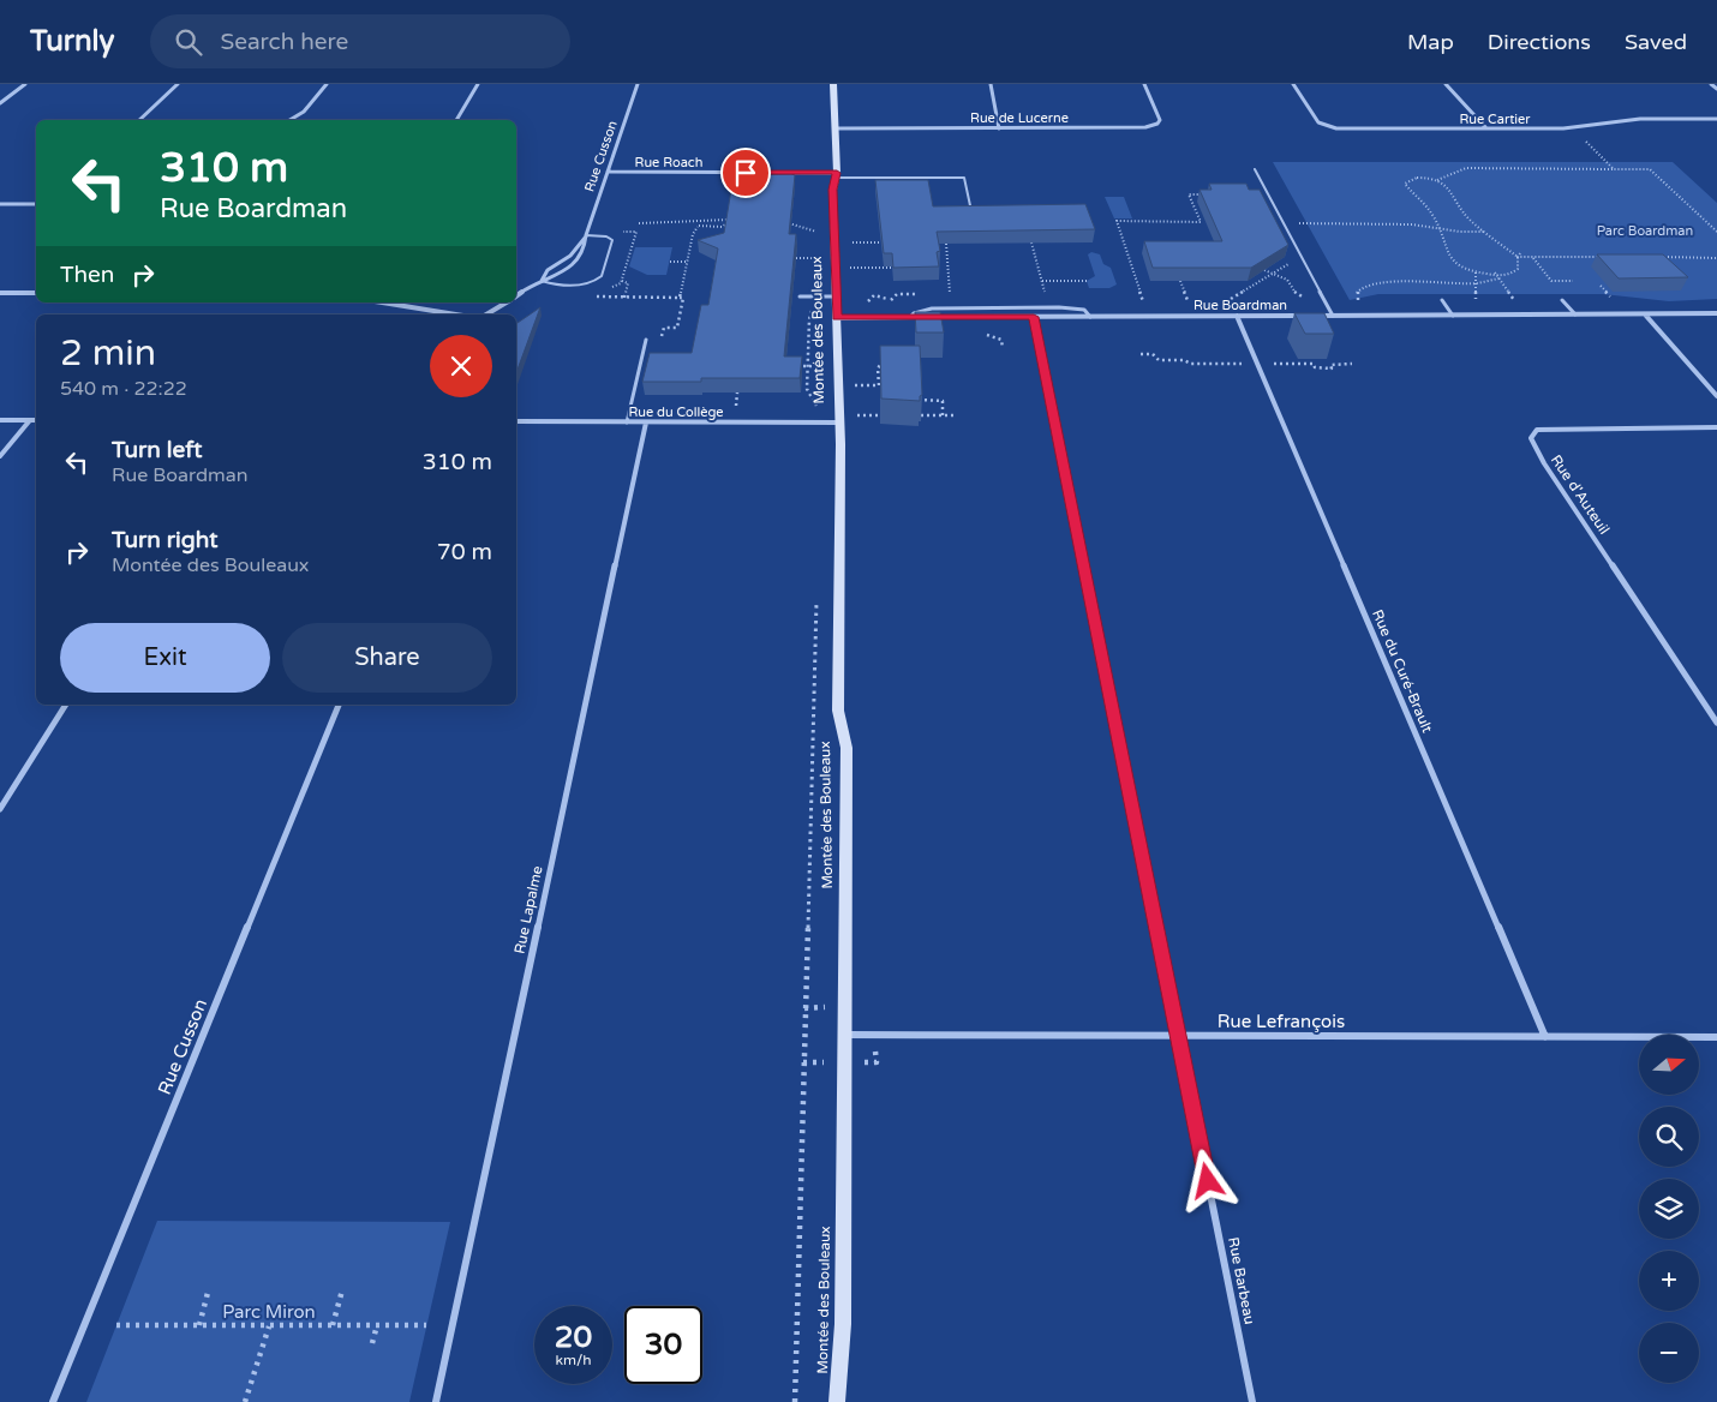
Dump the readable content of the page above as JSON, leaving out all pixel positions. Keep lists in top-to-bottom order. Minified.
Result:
{"streets":{"street":["Rue de Lucerne","Rue Cartier","Rue Cusson","Rue Roach","Rue Boardman","Montée des Bouleaux","Rue du Collège","Rue d'Auteuil","Rue du Curé-Brault","Rue Lapalme","Rue Lefrançois","Rue Barbeau"]},"crossings":[["Rue de Lucerne","Montée des Bouleaux"],["Rue Cusson","Rue Roach"],["Rue Roach","Montée des Bouleaux"],["Rue Boardman","Montée des Bouleaux"],["Rue Boardman","Rue du Curé-Brault"],["Rue Boardman","Rue Barbeau"],["Montée des Bouleaux","Rue du Collège"],["Montée des Bouleaux","Rue Lefrançois"],["Rue du Collège","Rue Lapalme"],["Rue du Curé-Brault","Rue Lefrançois"],["Rue Lefrançois","Rue Barbeau"]],"parks":["Parc Boardman","Parc Miron"],"north":"right","page":{"header":"Turnly","search":"Search here","nav":["Map","Directions","Saved"],"turn":["310 m","Rue Boardman"],"then":"Then","heading":["2 min","540 m · 22:22"],"list":[{"name":"Turn left","note":"Rue Boardman","value":"310 m"},{"name":"Turn right","note":"Montée des Bouleaux","value":"70 m"}],"buttons":["Exit","Share"],"map_buttons":["+","−"],"speed":"20 km/h","limit":"30"}}
